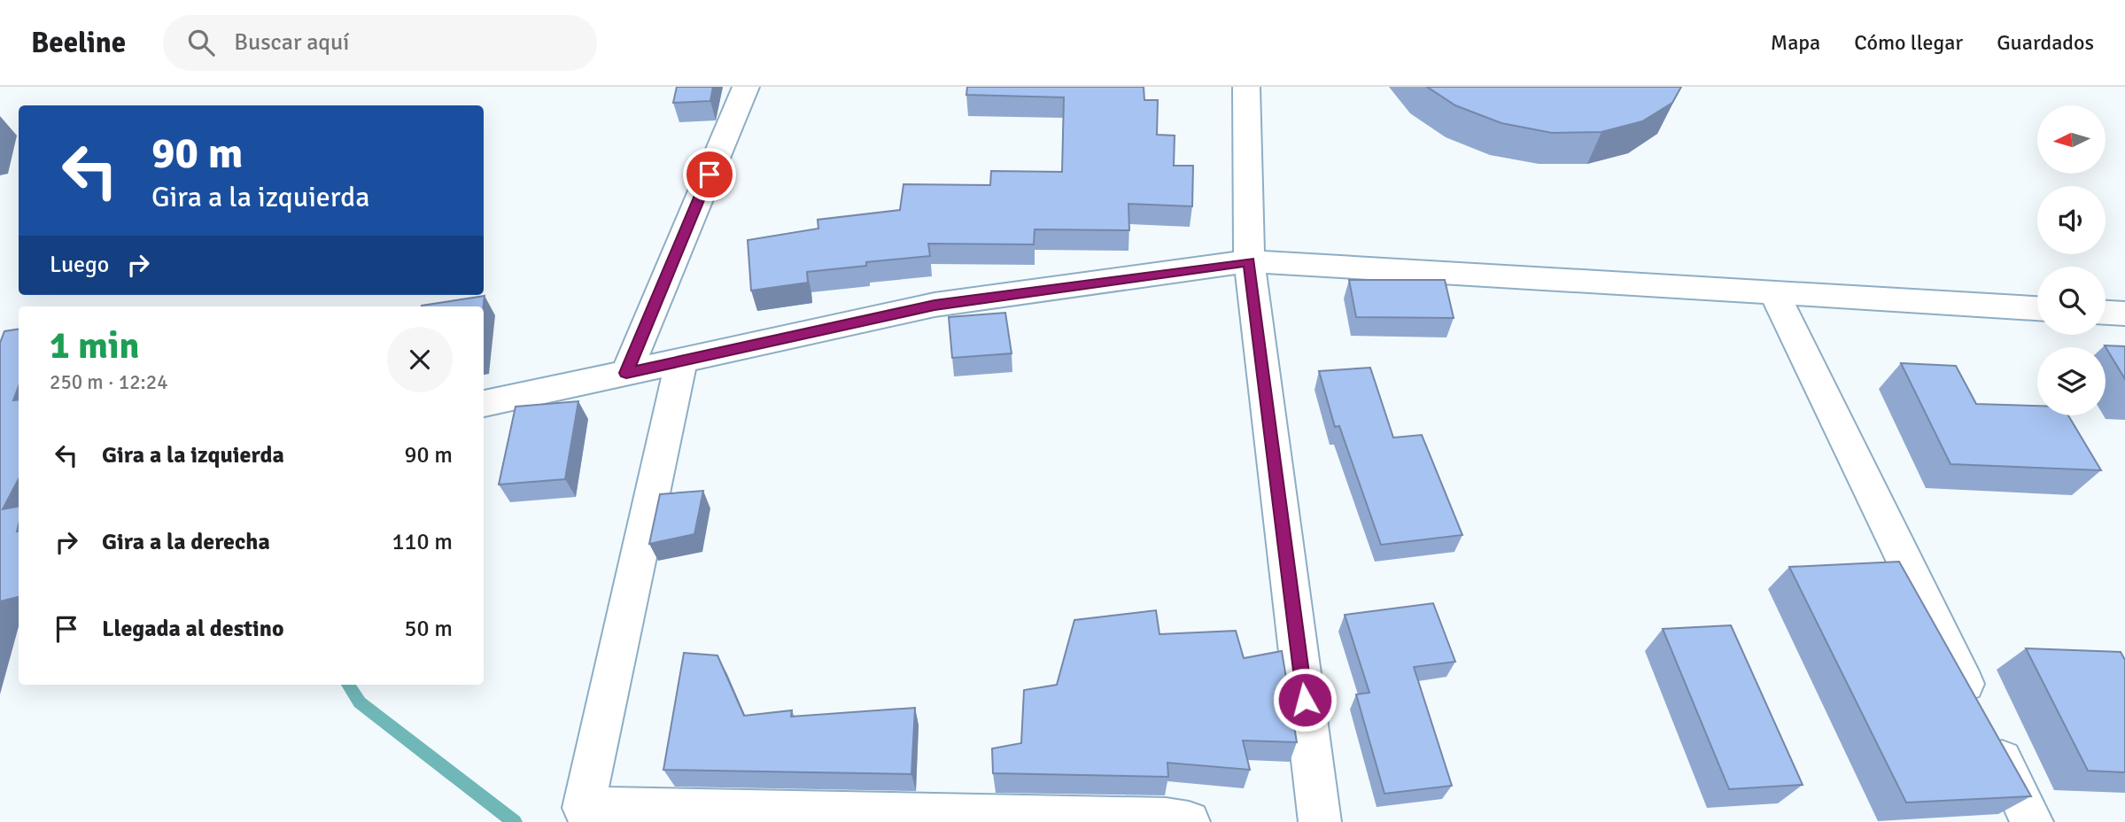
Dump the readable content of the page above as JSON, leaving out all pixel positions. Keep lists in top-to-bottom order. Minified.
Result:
{"north":"left","page":{"header":"Beeline","search":"Buscar aquí","nav":["Mapa","Cómo llegar","Guardados"],"turn":["90 m","Gira a la izquierda"],"then":"Luego","heading":["1 min","250 m · 12:24"],"list":[{"name":"Gira a la izquierda","value":"90 m"},{"name":"Gira a la derecha","value":"110 m"},{"name":"Llegada al destino","value":"50 m"}]}}
